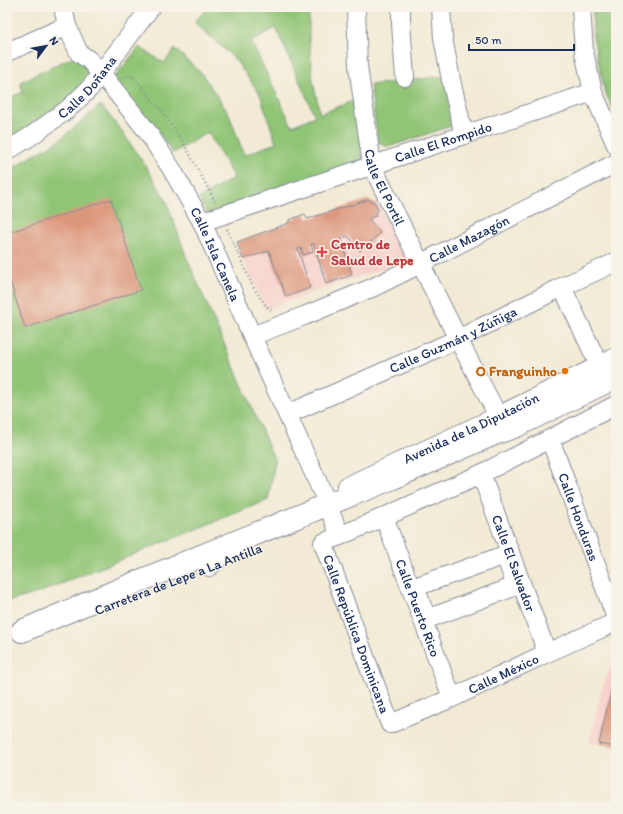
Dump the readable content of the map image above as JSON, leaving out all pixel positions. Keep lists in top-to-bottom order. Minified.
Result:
{"streets":{"main road":["Avenida de la Diputación","Carretera de Lepe a La Antilla"],"street":["Calle Doñana","Calle El Rompido","Calle El Portil","Calle Mazagón","Calle Isla Canela","Calle Guzmán y Zúñiga","Calle Honduras","Calle El Salvador","Calle Puerto Rico","Calle República Dominicana","Calle México"]},"crossings":[["Calle Doñana","Calle Isla Canela"],["Calle El Rompido","Calle El Portil"],["Calle El Rompido","Calle Isla Canela"],["Calle El Portil","Calle Mazagón"],["Calle El Portil","Calle Guzmán y Zúñiga"],["Calle El Portil","Avenida de la Diputación"],["Calle Mazagón","Calle Isla Canela"],["Calle Isla Canela","Calle Guzmán y Zúñiga"],["Calle Isla Canela","Avenida de la Diputación"],["Calle Isla Canela","Carretera de Lepe a La Antilla"],["Avenida de la Diputación","Calle Honduras"],["Avenida de la Diputación","Calle El Salvador"],["Avenida de la Diputación","Carretera de Lepe a La Antilla"],["Avenida de la Diputación","Calle Puerto Rico"],["Avenida de la Diputación","Calle República Dominicana"],["Calle El Salvador","Calle México"],["Calle Puerto Rico","Calle México"],["Calle República Dominicana","Calle México"]],"places":{"health":["Centro de Salud de Lepe"],"other":["O Franguinho"]},"scale_bar":"50 m","north":"top right"}
